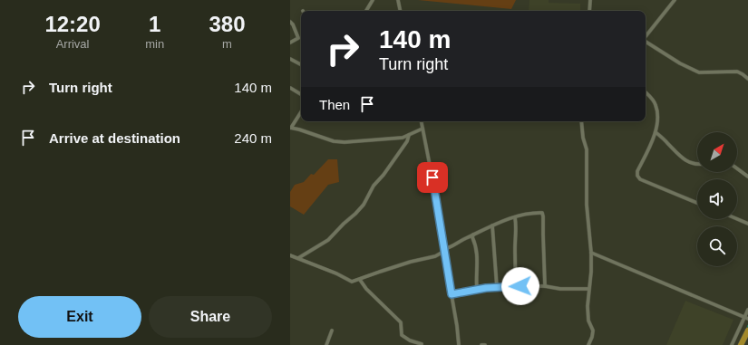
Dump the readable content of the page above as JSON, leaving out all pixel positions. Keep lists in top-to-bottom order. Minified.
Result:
{"north":"top right","page":{"eta":["12:20","Arrival","1","min","380","m"],"turn":["140 m","Turn right"],"list":[{"name":"Turn right","value":"140 m"},{"name":"Arrive at destination","value":"240 m"}],"then":"Then","buttons":["Exit","Share"]}}
